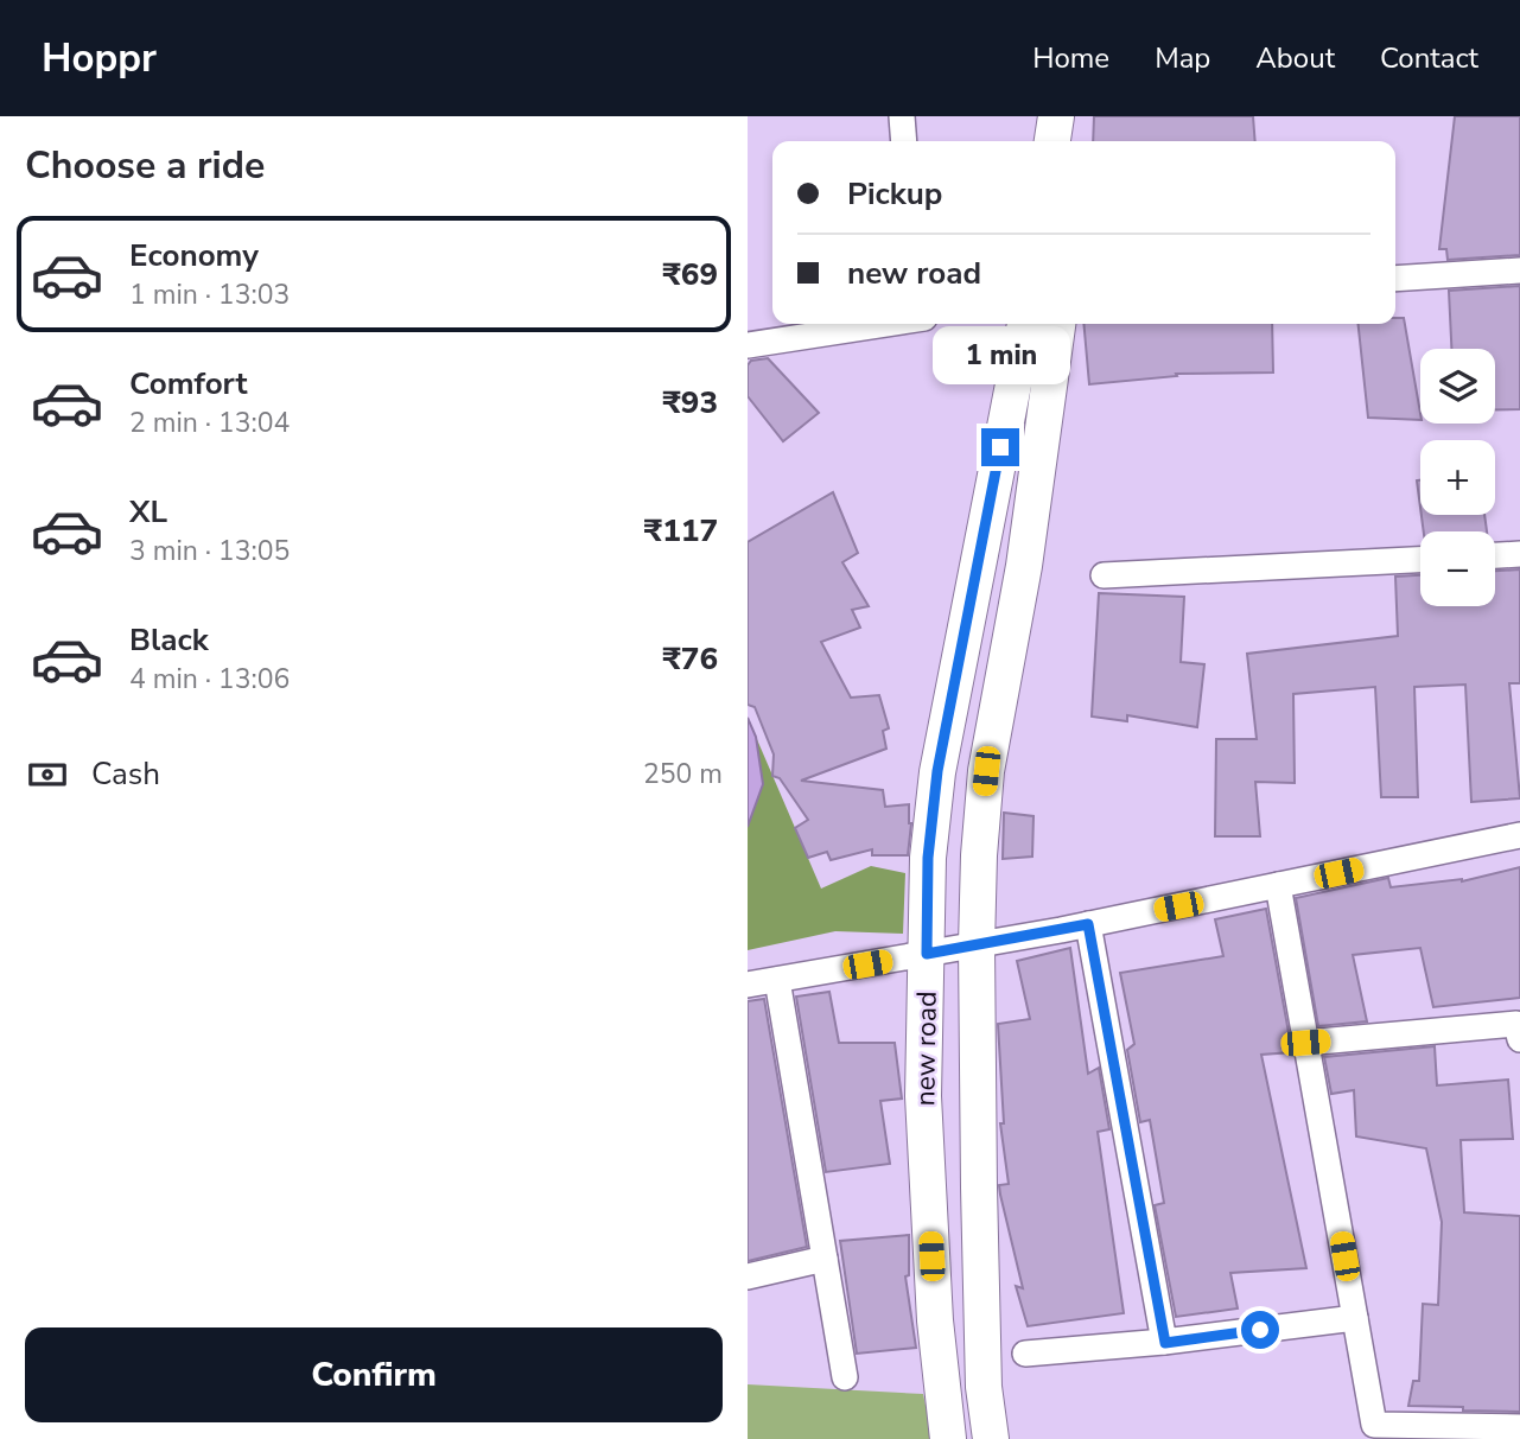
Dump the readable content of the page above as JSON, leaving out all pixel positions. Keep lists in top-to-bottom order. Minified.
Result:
{"streets":{"main road":["new road"]},"page":{"header":"Hoppr","nav":["Home","Map","About","Contact"],"heading":"Choose a ride","banner":["Pickup","new road"],"list":[{"name":"Economy","note":"1 min · 13:03","value":"₹69"},{"name":"Comfort","note":"2 min · 13:04","value":"₹93"},{"name":"XL","note":"3 min · 13:05","value":"₹117"},{"name":"Black","note":"4 min · 13:06","value":"₹76"}],"bubble":"1 min","map_buttons":["+","−"],"pay":["Cash","250 m"],"buttons":"Confirm"}}
